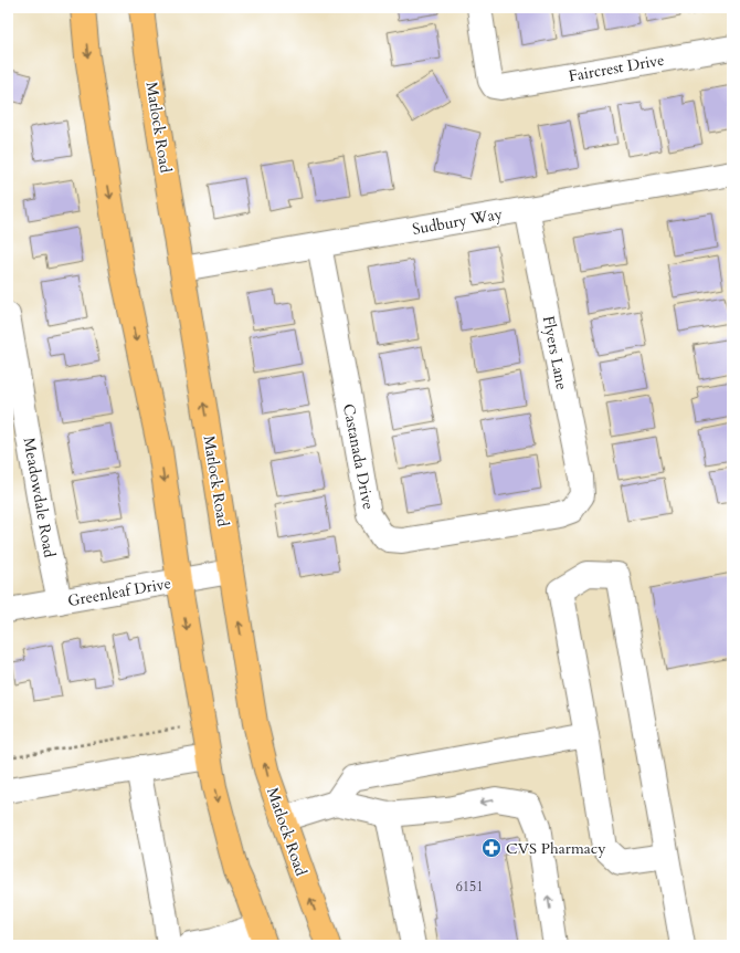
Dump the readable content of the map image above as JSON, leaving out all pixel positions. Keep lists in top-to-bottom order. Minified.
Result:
{"streets":{"main road":["Matlock Road"],"street":["Faircrest Drive","Sudbury Way","Flyers Lane","Castanada Drive","Meadowdale Road","Greenleaf Drive"]},"crossings":[["Matlock Road","Sudbury Way"],["Matlock Road","Greenleaf Drive"],["Sudbury Way","Flyers Lane"],["Sudbury Way","Castanada Drive"],["Flyers Lane","Castanada Drive"],["Meadowdale Road","Greenleaf Drive"]],"places":{"pharmacy":["CVS Pharmacy"]},"house_numbers":["6151"]}
